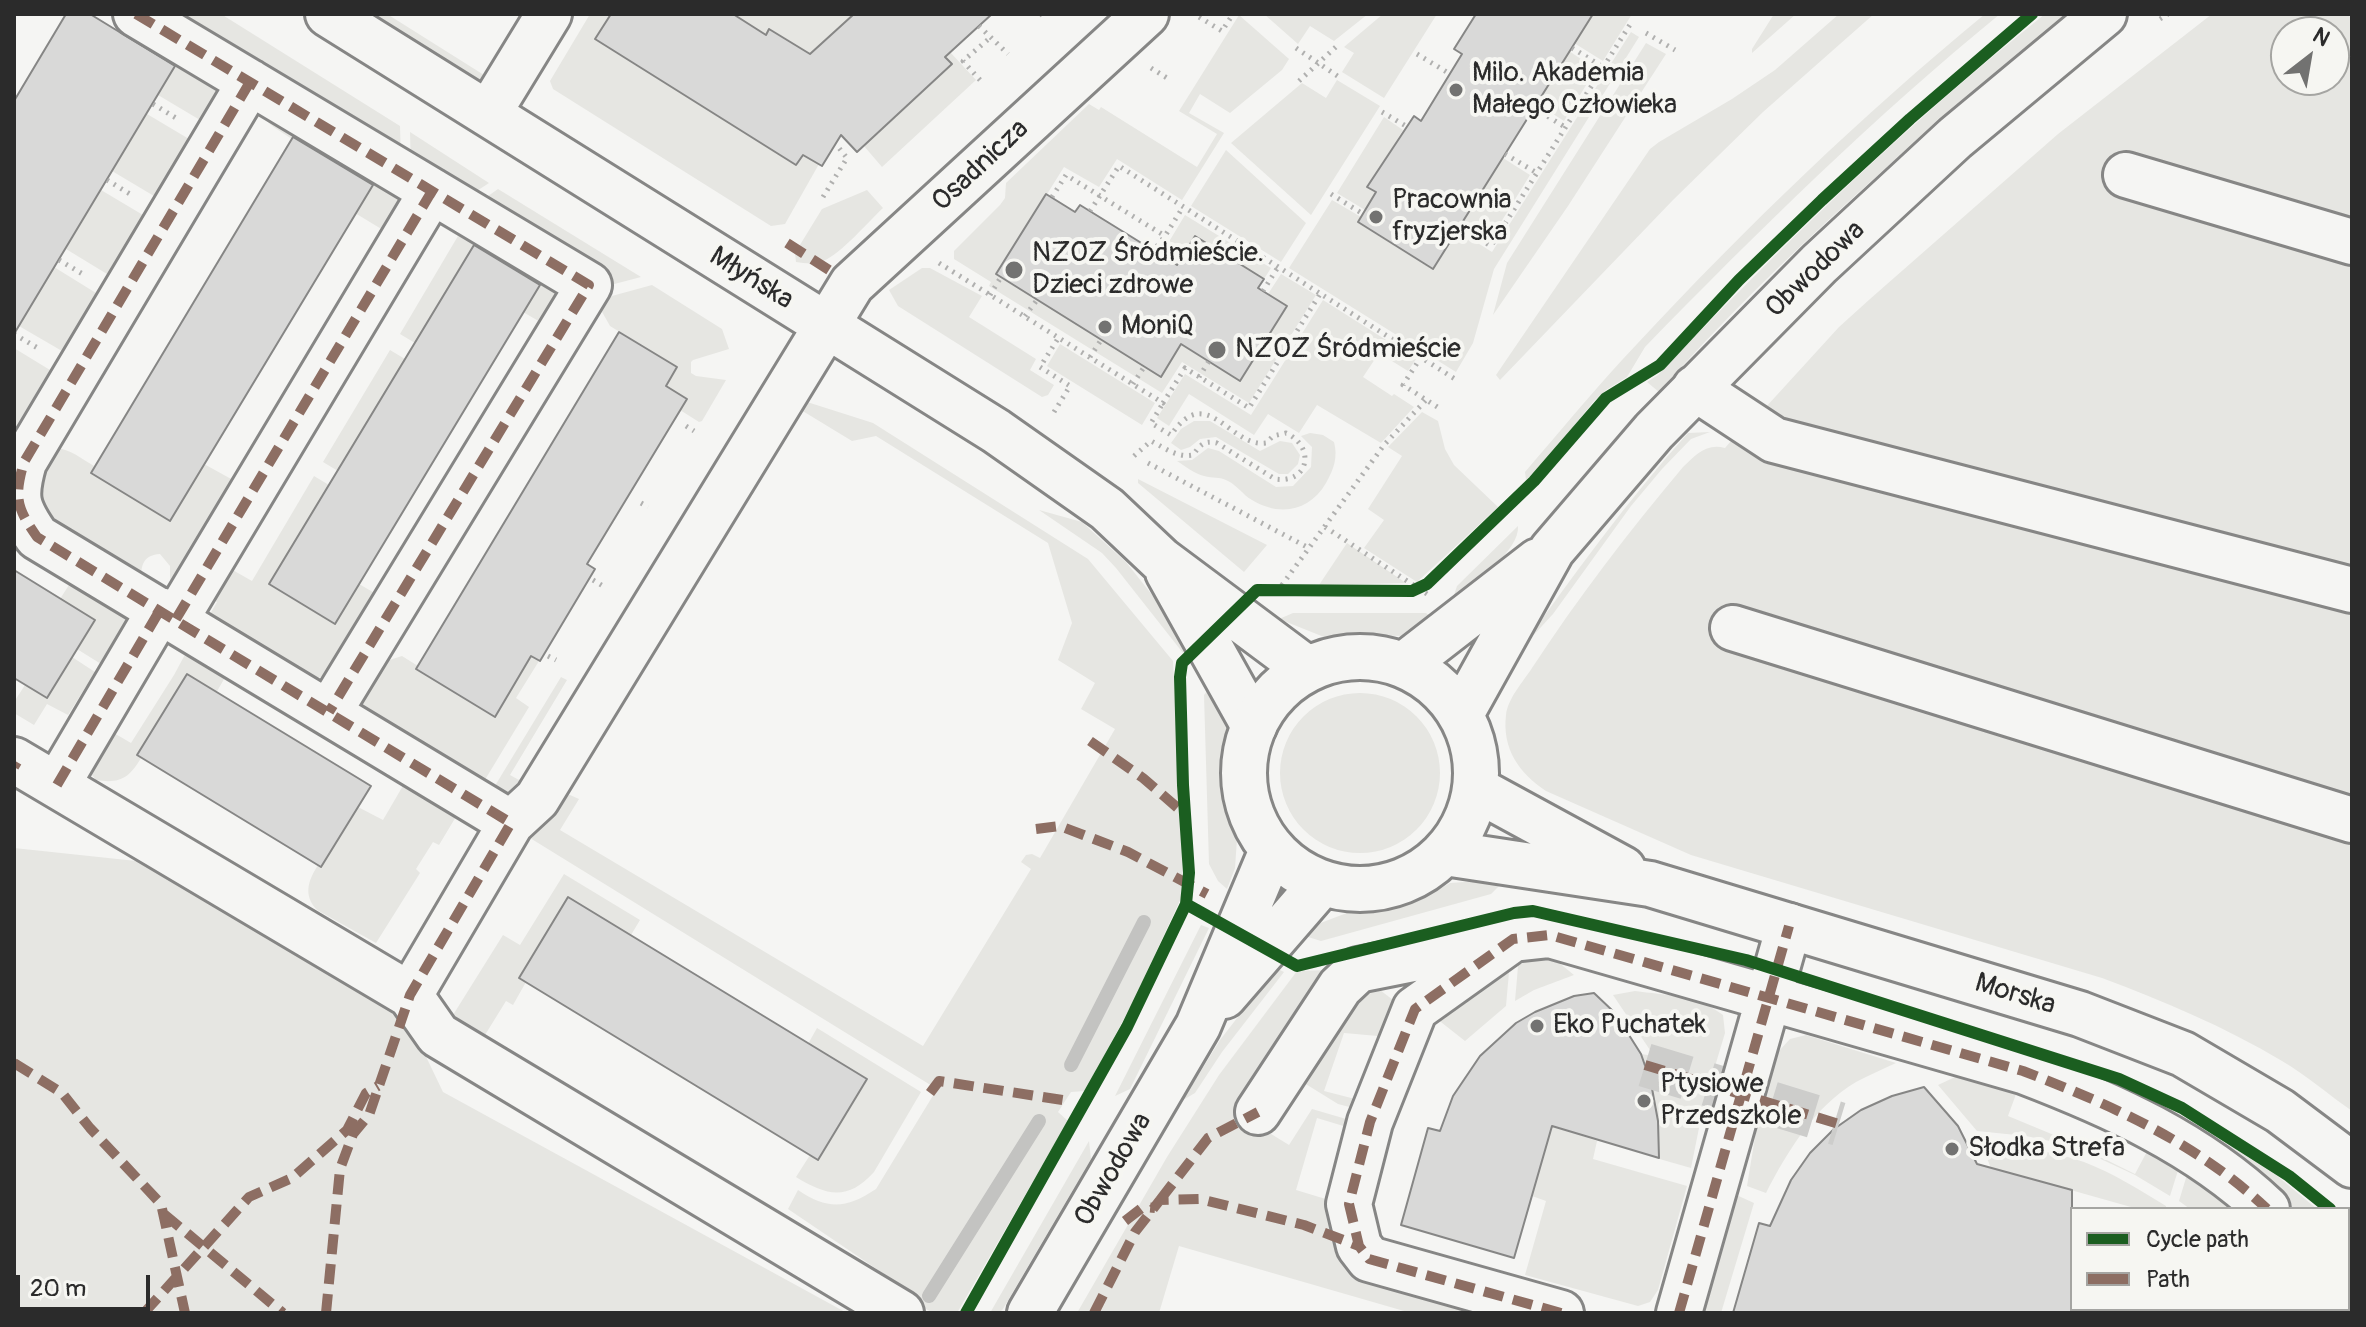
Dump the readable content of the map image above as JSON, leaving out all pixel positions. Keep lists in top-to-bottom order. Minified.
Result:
{"streets":{"street":["Osadnicza","Obwodowa","Młyńska","Morska"]},"crossings":[["Osadnicza","Młyńska"],["Obwodowa","Młyńska"],["Obwodowa","Morska"],["Młyńska","Morska"]],"places":["Milo. Akademia Małego Człowieka","Pracownia fryzjerska","NZOZ Śródmieście. Dzieci zdrowe","MoniQ","NZOZ Śródmieście","Eko Puchatek","Ptysiowe Przedszkole","Słodka Strefa"],"legend":["Cycle path","Path"],"scale_bar":"20 m","north":"top right"}
